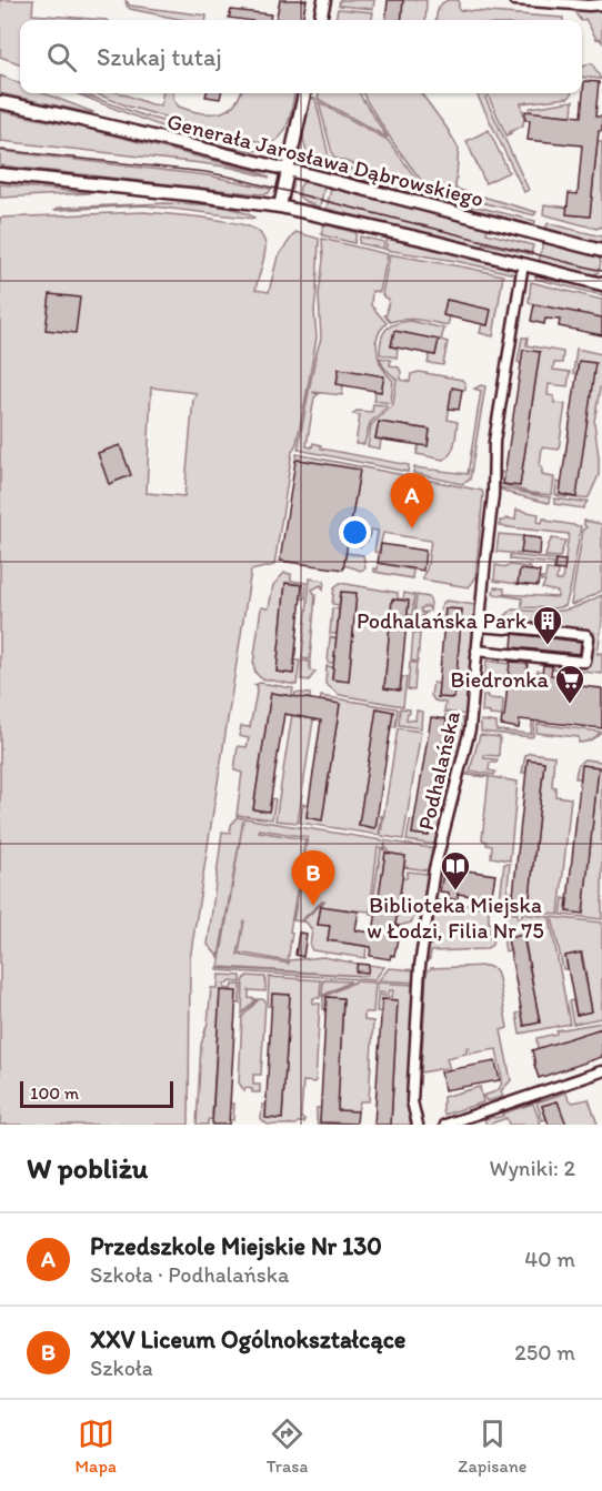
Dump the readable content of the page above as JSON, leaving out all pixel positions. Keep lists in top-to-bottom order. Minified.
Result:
{"streets":{"main road":["Generała Jarosława Dąbrowskiego"],"street":["Podhalańska"]},"places":{"building":["Podhalańska Park"],"supermarket":["Biedronka"],"library":["Biblioteka Miejska w Łodzi, Filia Nr 75"]},"scale_bar":"100 m","page":{"search":"Szukaj tutaj","pins":["A","B"],"scale":"100 m","heading":["W pobliżu","Wyniki: 2"],"list":[{"mark":"A","name":"Przedszkole Miejskie Nr 130","note":"Szkoła · Podhalańska","value":"40 m"},{"mark":"B","name":"XXV Liceum Ogólnokształcące","note":"Szkoła","value":"250 m"}],"nav":["Mapa","Trasa","Zapisane"]}}
